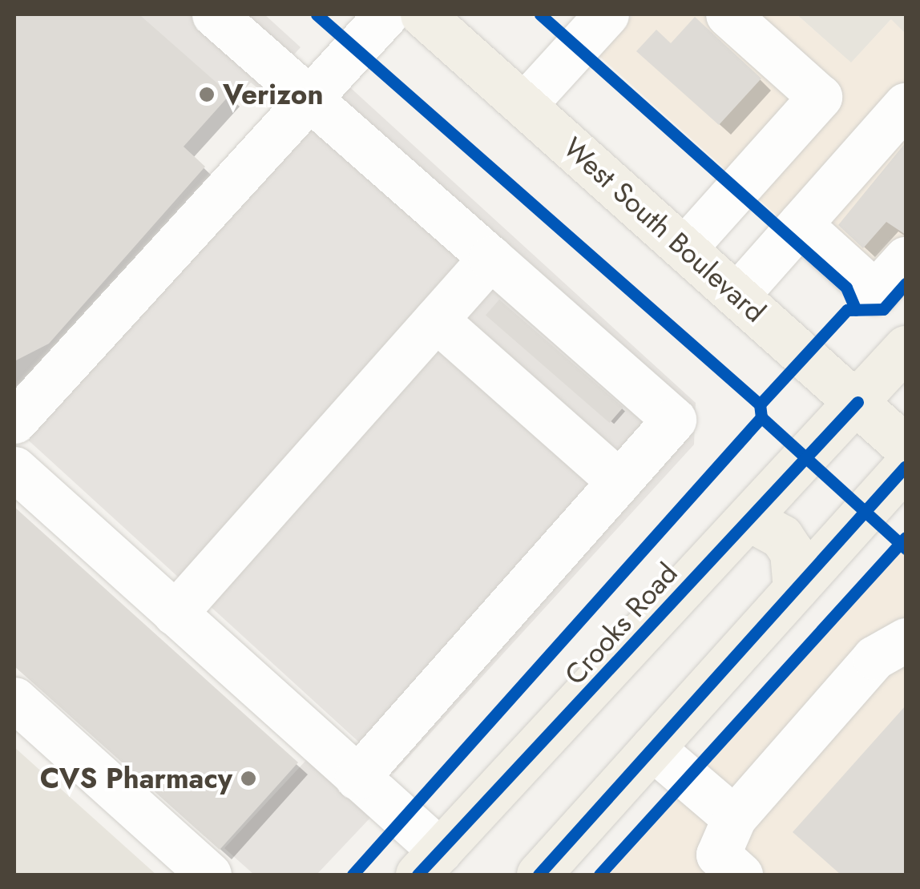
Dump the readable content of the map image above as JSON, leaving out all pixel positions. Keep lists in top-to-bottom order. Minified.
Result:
{"streets":{"main road":["West South Boulevard","Crooks Road"]},"crossings":[["West South Boulevard","Crooks Road"]],"places":["Verizon","CVS Pharmacy"]}
